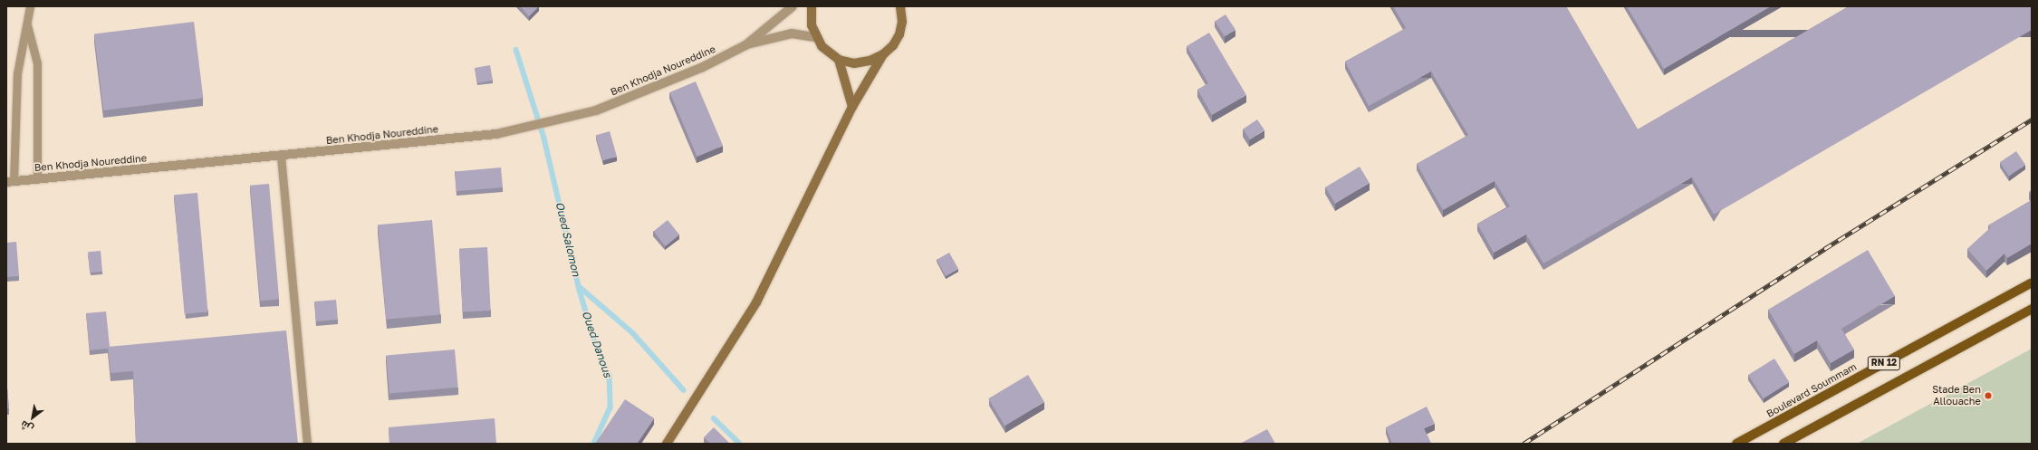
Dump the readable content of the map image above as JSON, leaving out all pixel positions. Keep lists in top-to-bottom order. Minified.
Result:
{"streets":{"main road":["RN 12","Boulevard Soummam"],"street":["Ben Khodja Noureddine"]},"water":["Oued Salomon","Oued Danous"],"places":["Stade Ben Allouache"],"north":"bottom left"}
